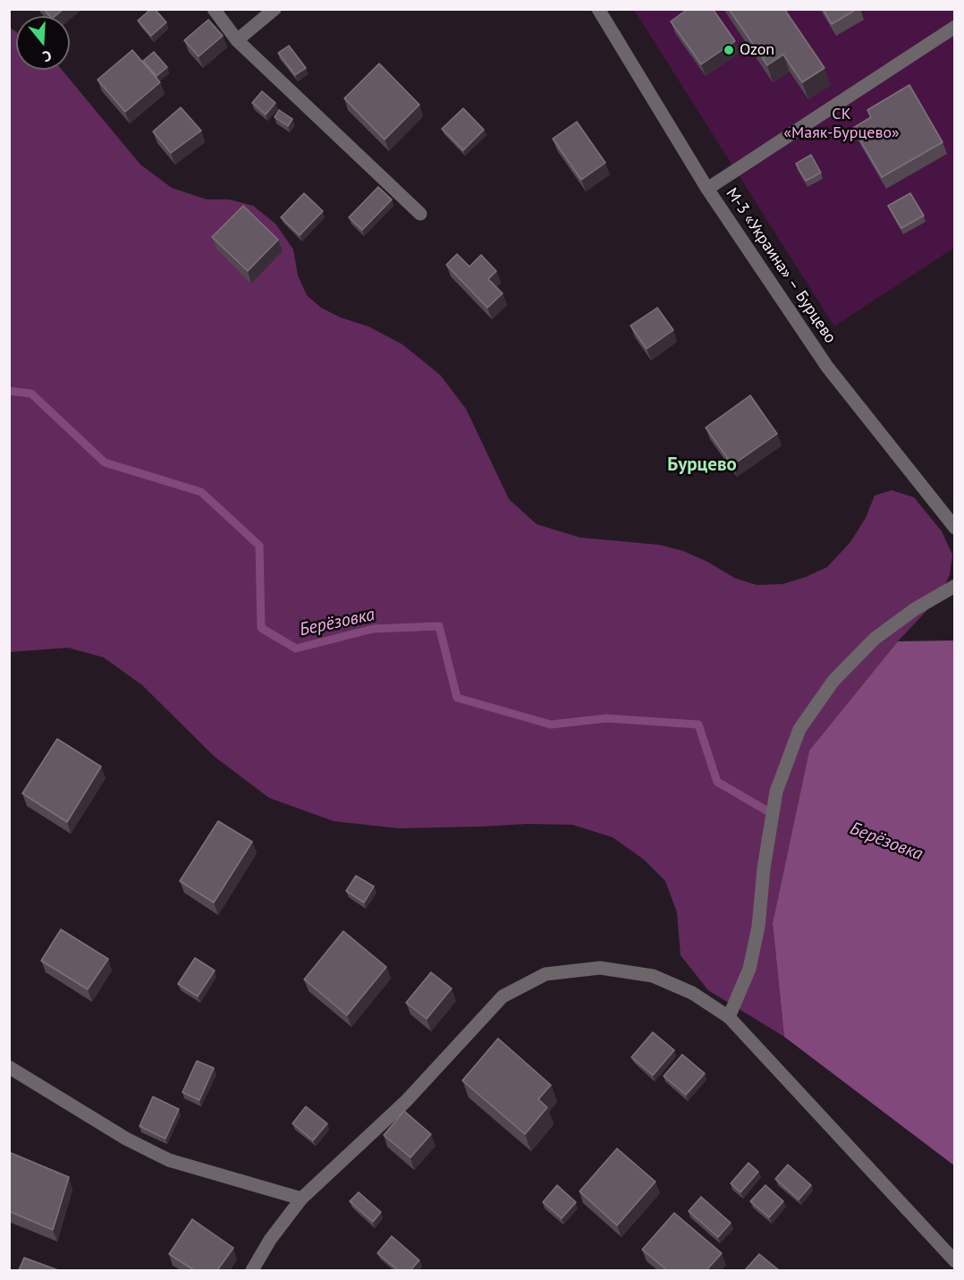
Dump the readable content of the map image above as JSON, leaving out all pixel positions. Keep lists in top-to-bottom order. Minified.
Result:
{"streets":{"street":["М-3 «Украина» – Бурцево"]},"districts":["Бурцево"],"water":["Берёзовка"],"parks":["СК «Маяк-Бурцево»"],"places":["Ozon"],"north":"bottom"}
